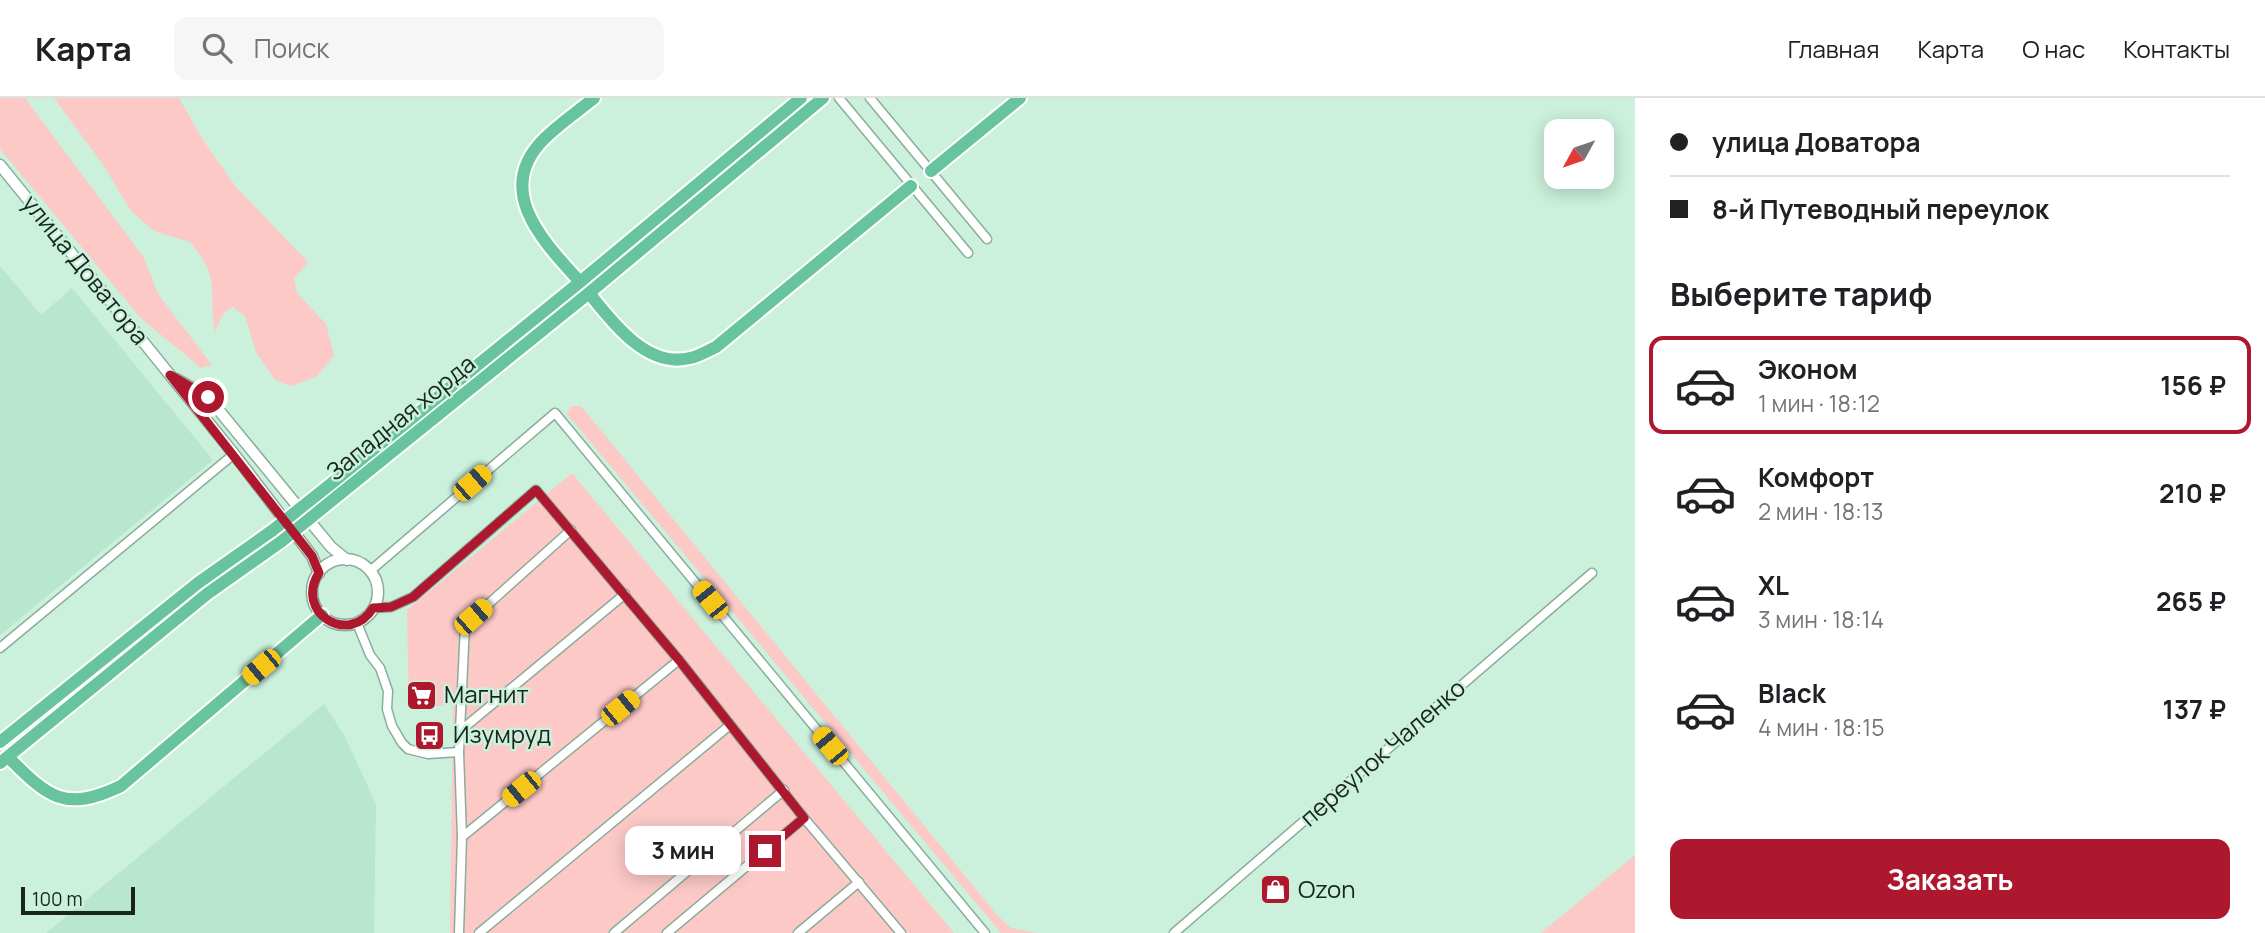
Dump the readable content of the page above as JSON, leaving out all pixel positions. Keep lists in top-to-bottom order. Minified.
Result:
{"streets":{"highway":["Западная хорда"],"street":["улица Доватора","переулок Чаленко"]},"places":{"supermarket":["Магнит"],"bus stop":["Изумруд"],"shop":["Ozon"]},"scale_bar":"100 m","north":"bottom left","page":{"header":"Карта","search":"Поиск","nav":["Главная","Карта","О нас","Контакты"],"banner":["улица Доватора","8-й Путеводный переулок"],"heading":"Выберите тариф","list":[{"name":"Эконом","note":"1 мин · 18:12","value":"156 ₽"},{"name":"Комфорт","note":"2 мин · 18:13","value":"210 ₽"},{"name":"XL","note":"3 мин · 18:14","value":"265 ₽"},{"name":"Black","note":"4 мин · 18:15","value":"137 ₽"}],"buttons":"Заказать","bubble":"3 мин","scale":"100 m"}}
